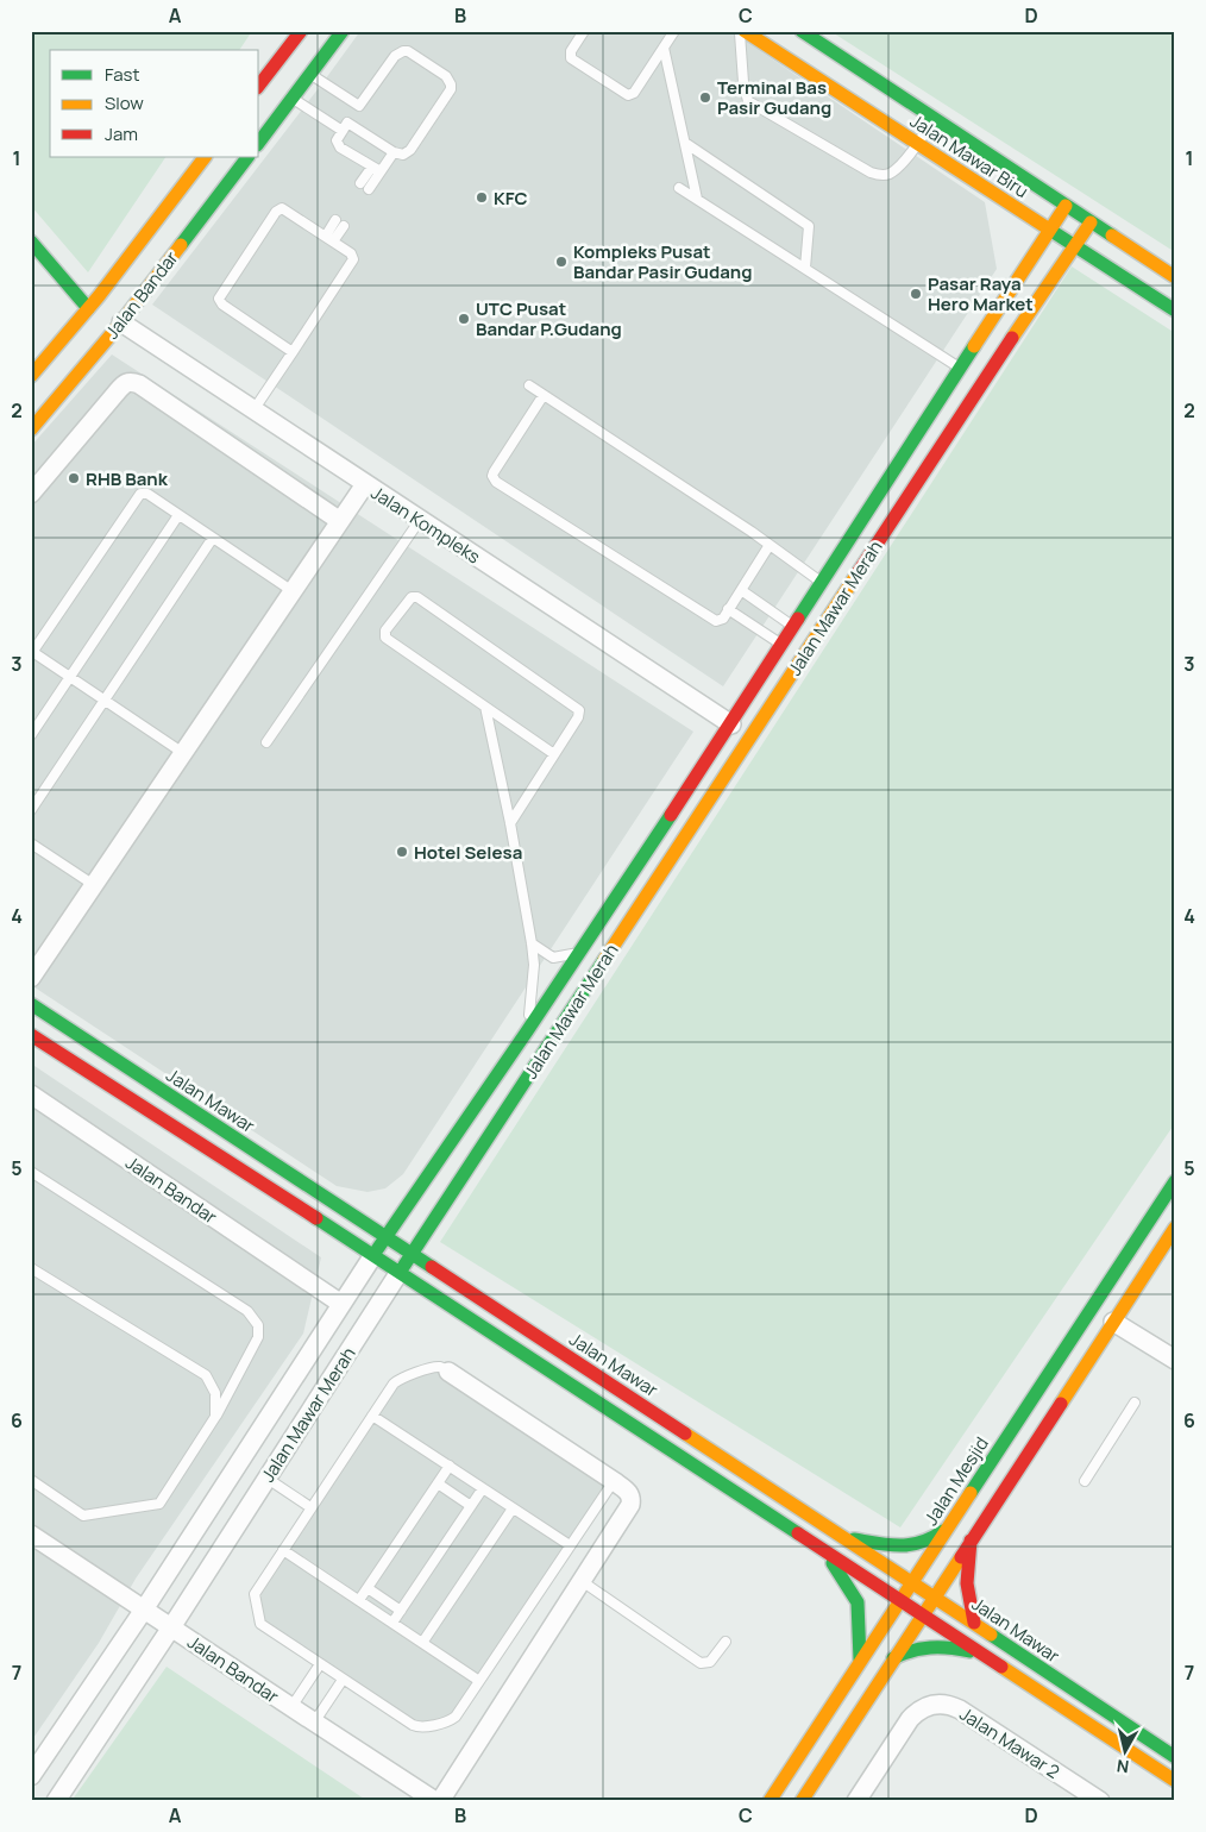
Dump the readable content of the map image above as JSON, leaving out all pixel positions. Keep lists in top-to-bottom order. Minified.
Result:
{"streets":{"street":["Jalan Mawar Biru","Jalan Bandar","Jalan Kompleks","Jalan Mawar Merah","Jalan Mawar","Jalan Mesjid","Jalan Mawar 2"]},"crossings":[["Jalan Mawar Biru","Jalan Mawar Merah"],["Jalan Bandar","Jalan Kompleks"],["Jalan Bandar","Jalan Mawar Merah"],["Jalan Kompleks","Jalan Mawar Merah"],["Jalan Mawar Merah","Jalan Mawar"],["Jalan Mawar","Jalan Mesjid"]],"places":["Terminal Bas Pasir Gudang","KFC","Kompleks Pusat Bandar Pasir Gudang","Pasar Raya Hero Market","UTC Pusat Bandar P.Gudang","RHB Bank","Hotel Selesa"],"legend":["Fast","Slow","Jam"],"north":"bottom","grid":{"columns":["A","B","C","D"],"rows":["1","2","3","4","5","6","7"]}}
